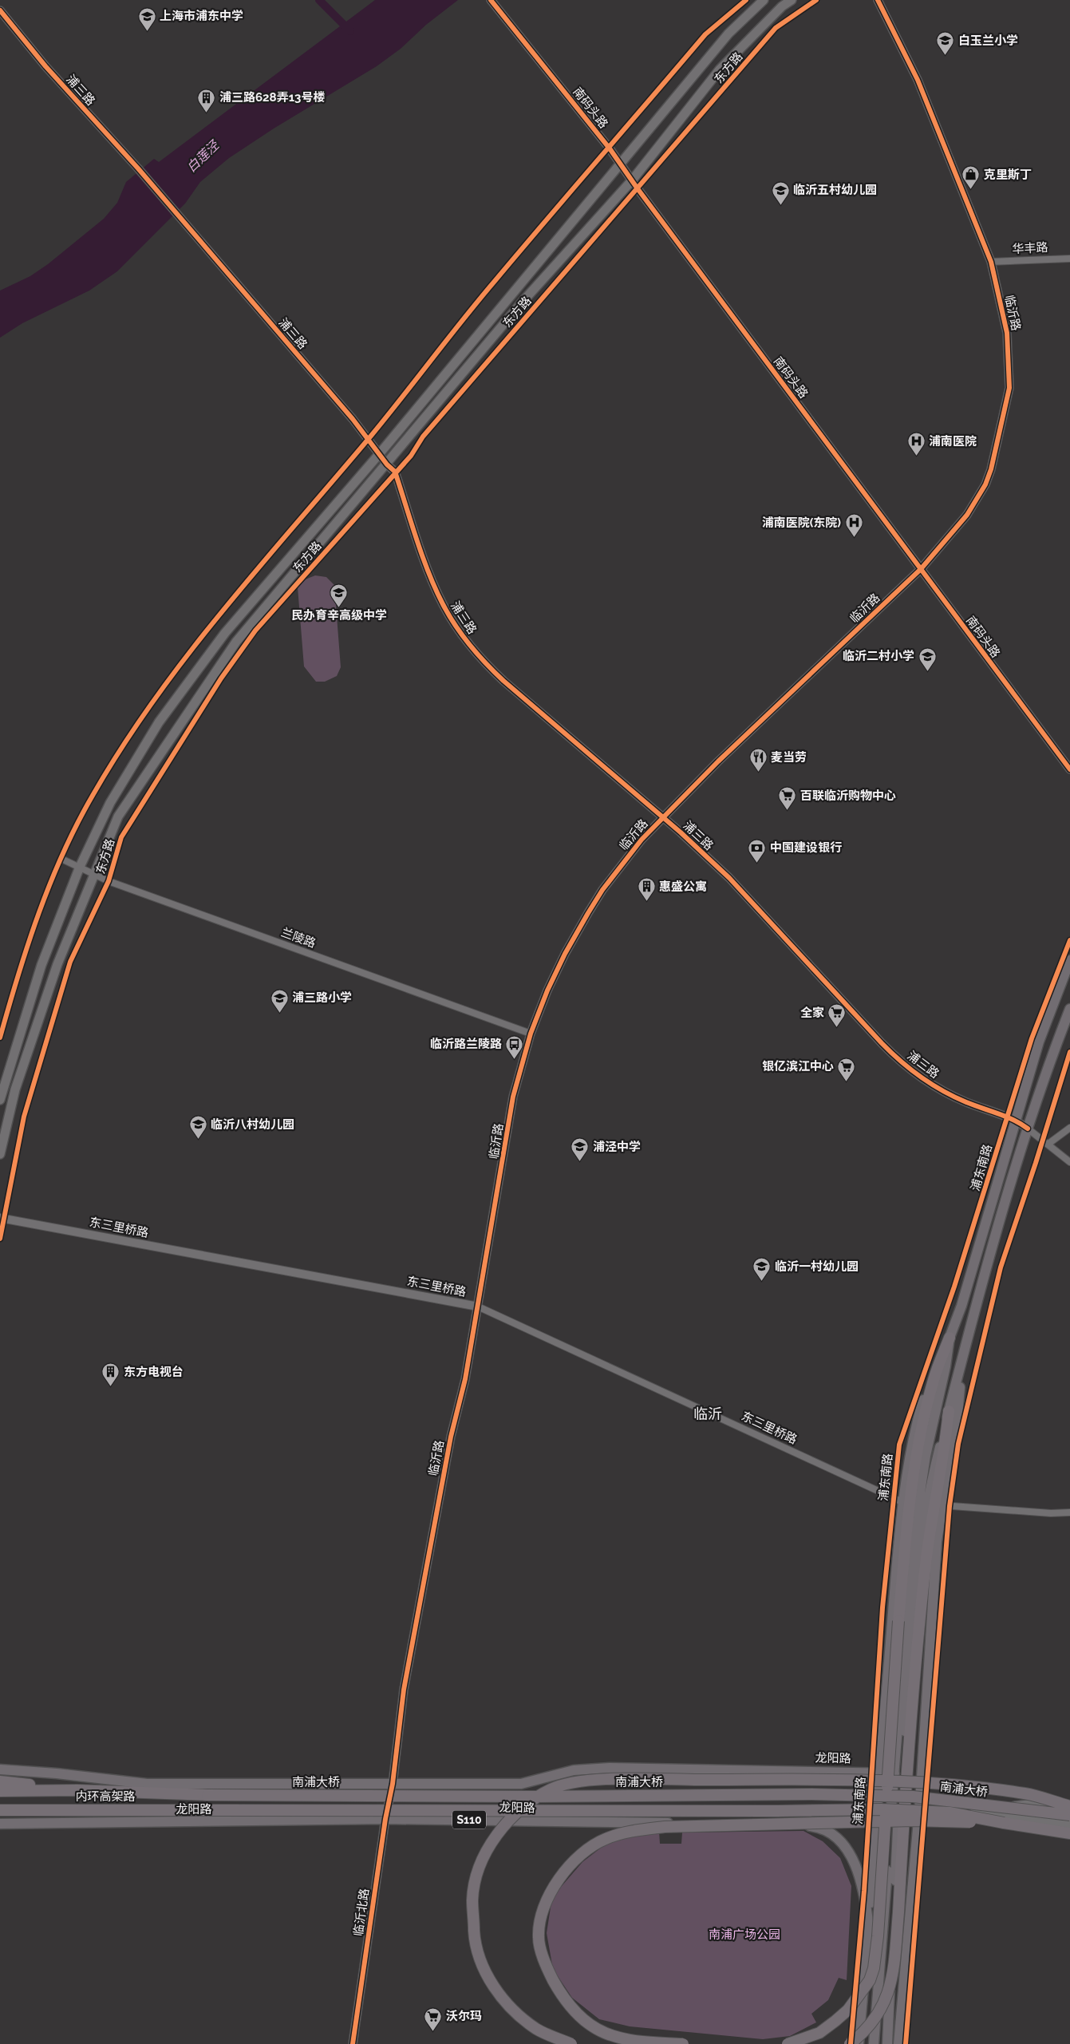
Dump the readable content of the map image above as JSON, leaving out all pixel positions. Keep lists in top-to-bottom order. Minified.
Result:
{"streets":{"highway":["南浦大桥","内环高架路"],"main road":["东方路","浦东南路","龙阳路","S110"],"street":["浦三路","南码头路","华丰路","临沂路","兰陵路","东三里桥路","临沂北路"]},"crossings":[["东方路","浦三路"],["东方路","南码头路"],["东方路","兰陵路"],["浦三路","临沂路"],["浦三路","浦东南路"],["南码头路","临沂路"],["华丰路","临沂路"],["临沂路","兰陵路"],["临沂路","东三里桥路"],["临沂路","龙阳路"],["临沂路","临沂北路"],["浦东南路","东三里桥路"],["浦东南路","龙阳路"],["龙阳路","临沂北路"],["南浦大桥","内环高架路"]],"districts":["临沂"],"water":["白莲泾"],"parks":["南浦广场公园"],"places":{"school or university":["上海市浦东中学","白玉兰小学","临沂五村幼儿园","民办育辛高级中学","临沂二村小学","浦三路小学","临沂八村幼儿园","浦泾中学","临沂一村幼儿园"],"building":["浦三路628弄13号楼","惠盛公寓","东方电视台"],"shop":["克里斯丁"],"hospital":["浦南医院","浦南医院(东院)"],"restaurant":["麦当劳"],"supermarket":["百联临沂购物中心","全家","银亿滨江中心","沃尔玛"],"bank":["中国建设银行"],"bus stop":["临沂路兰陵路"]}}
